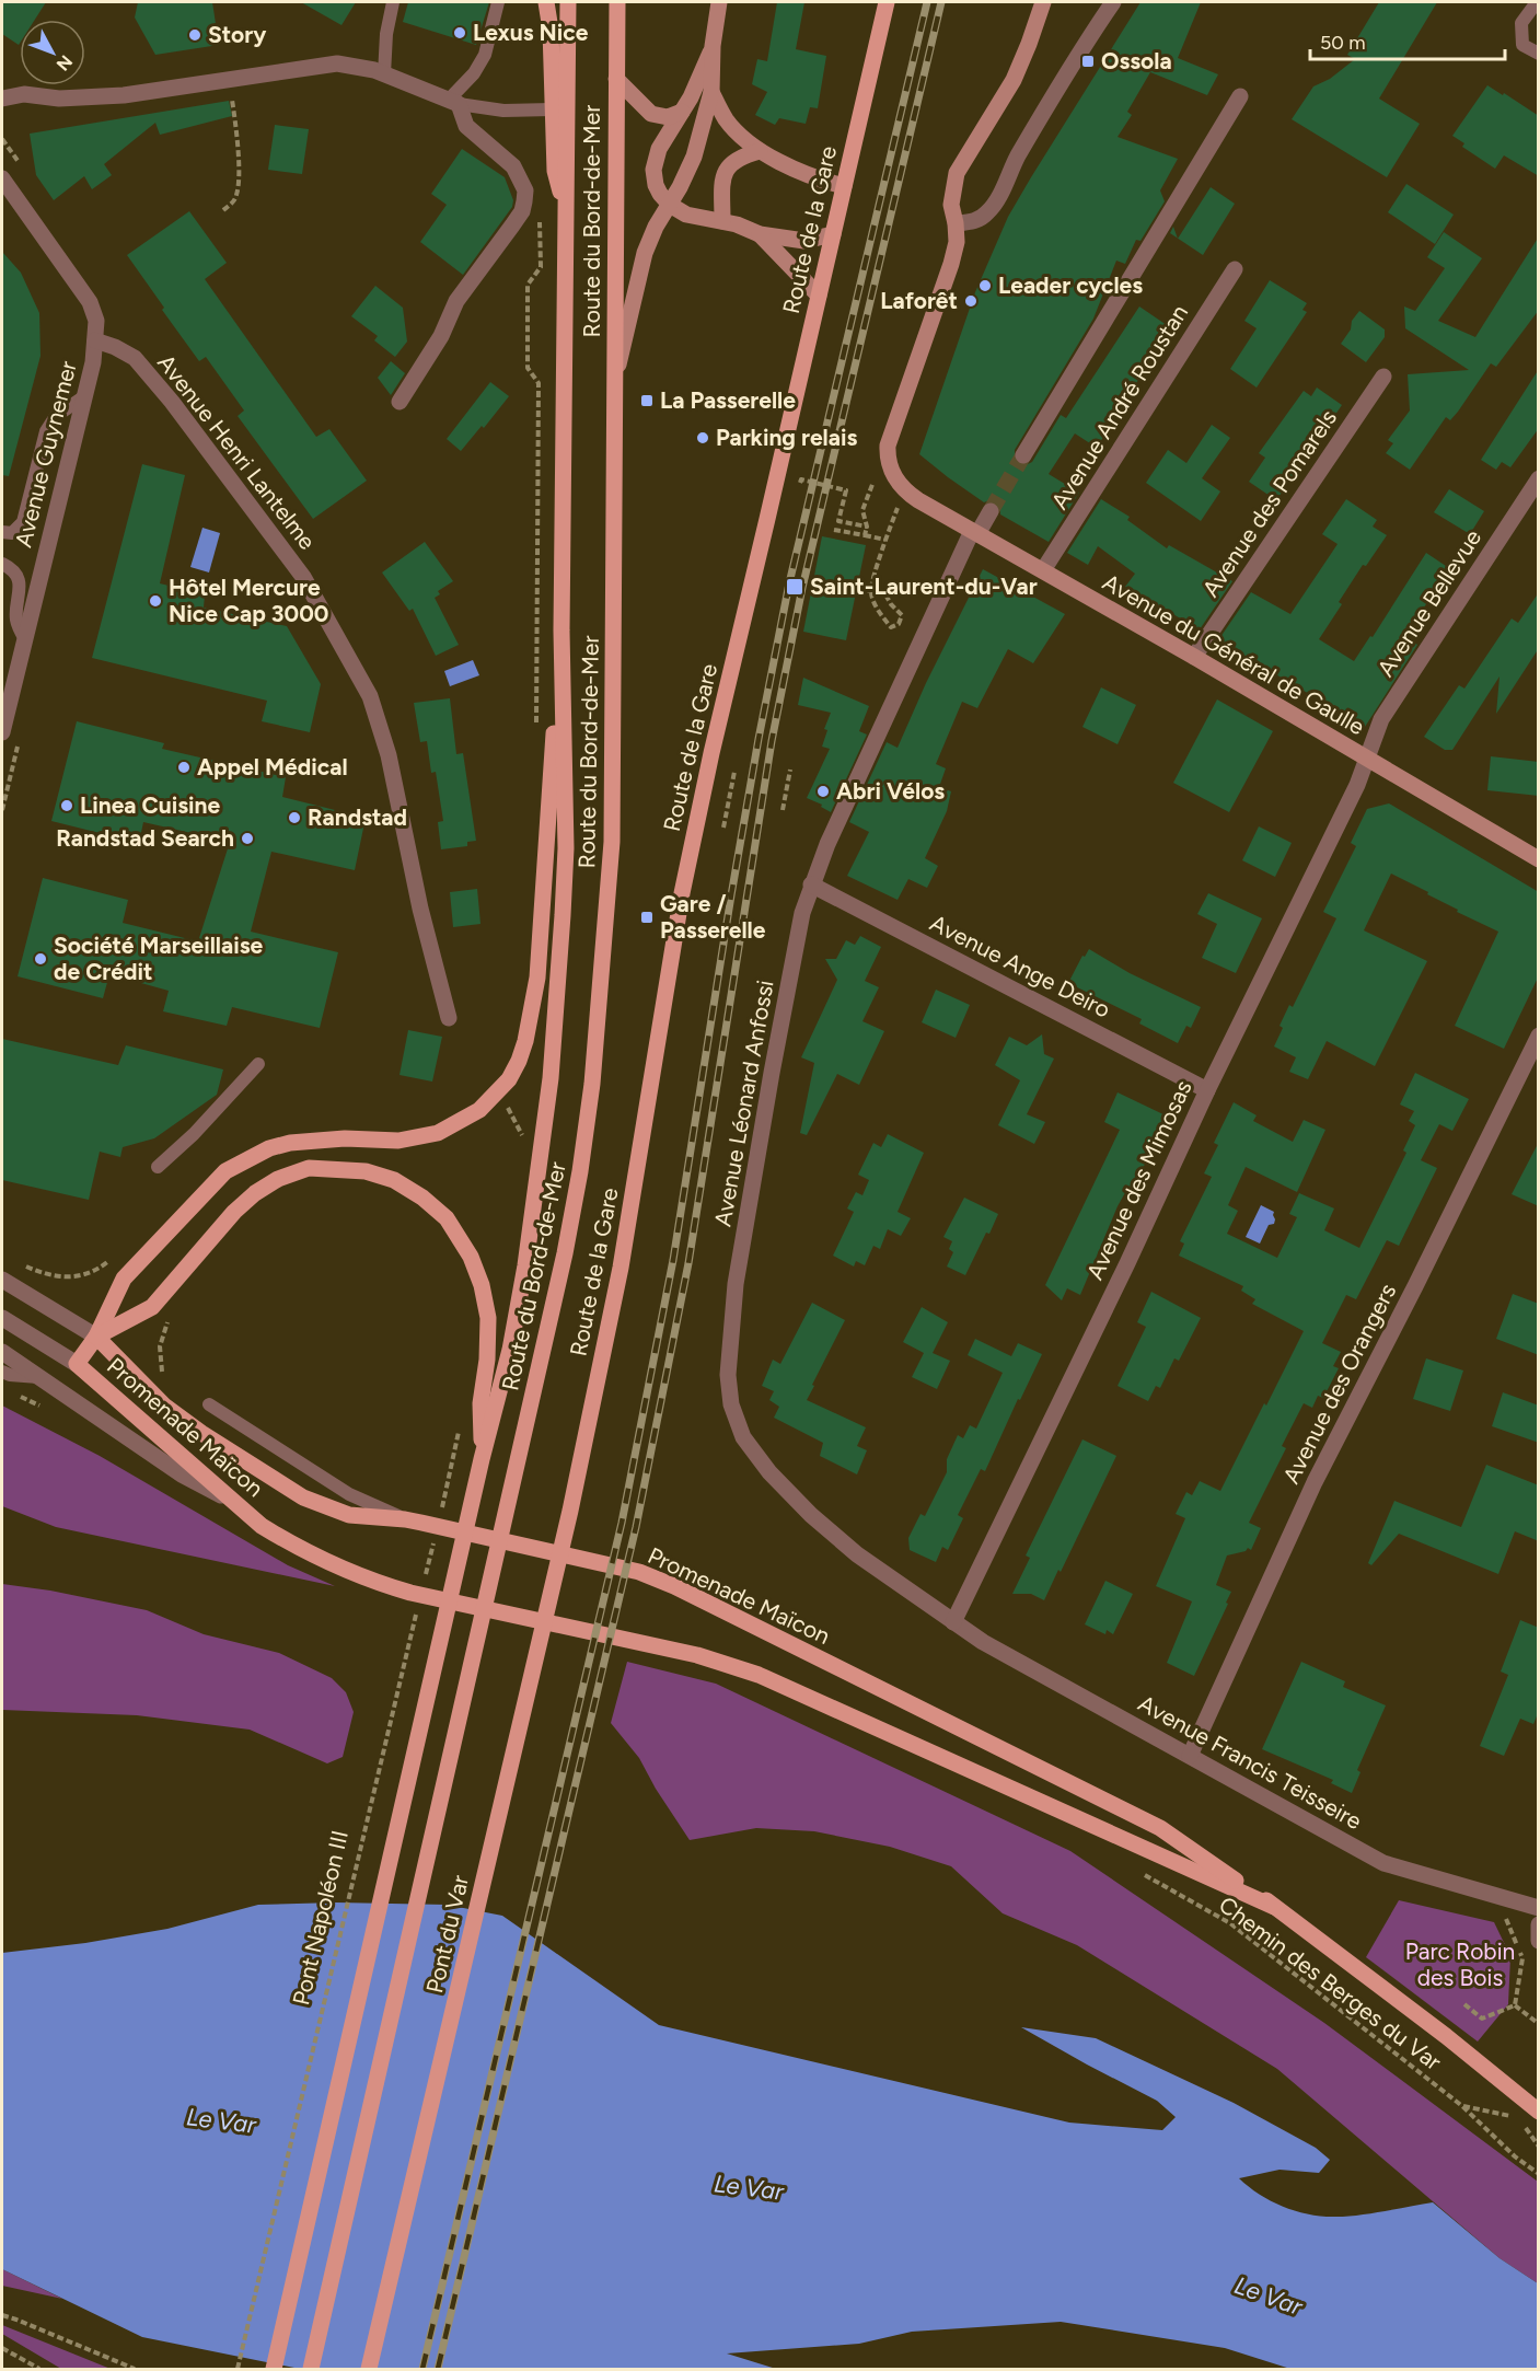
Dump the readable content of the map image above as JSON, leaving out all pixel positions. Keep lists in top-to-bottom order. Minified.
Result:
{"streets":{"main road":["Route du Bord-de-Mer","Route de la Gare","Avenue du Général de Gaulle","Promenade Maïcon","Pont du Var"],"street":["Avenue André Roustan","Avenue Henri Lantelme","Avenue Guynemer","Avenue des Pomarels","Avenue Bellevue","Avenue Ange Deiro","Avenue Léonard Anfossi","Avenue des Mimosas","Avenue des Orangers","Avenue Francis Teisseire"],"path":["Pont Napoléon III","Chemin des Berges du Var"]},"crossings":[["Route de la Gare","Pont du Var"],["Avenue André Roustan","Avenue du Général de Gaulle"],["Avenue Henri Lantelme","Avenue Guynemer"],["Avenue des Pomarels","Avenue du Général de Gaulle"],["Avenue Bellevue","Avenue du Général de Gaulle"],["Avenue Bellevue","Avenue des Mimosas"],["Avenue du Général de Gaulle","Avenue Léonard Anfossi"],["Avenue du Général de Gaulle","Avenue des Mimosas"],["Avenue Ange Deiro","Avenue Léonard Anfossi"],["Avenue Ange Deiro","Avenue des Mimosas"],["Avenue Léonard Anfossi","Avenue des Mimosas"],["Avenue Léonard Anfossi","Avenue Francis Teisseire"],["Avenue des Mimosas","Avenue Francis Teisseire"],["Avenue des Orangers","Avenue Francis Teisseire"]],"water":["Le Var"],"parks":["Parc Robin des Bois"],"places":{"other":["Lexus Nice","Story","Leader cycles","Laforêt","Parking relais","Hôtel Mercure Nice Cap 3000","Appel Médical","Abri Vélos","Linea Cuisine","Randstad","Randstad Search","Société Marseillaise de Crédit"],"transit":["Ossola","La Passerelle","Saint-Laurent-du-Var","Gare / Passerelle"]},"scale_bar":"50 m","north":"bottom right"}
